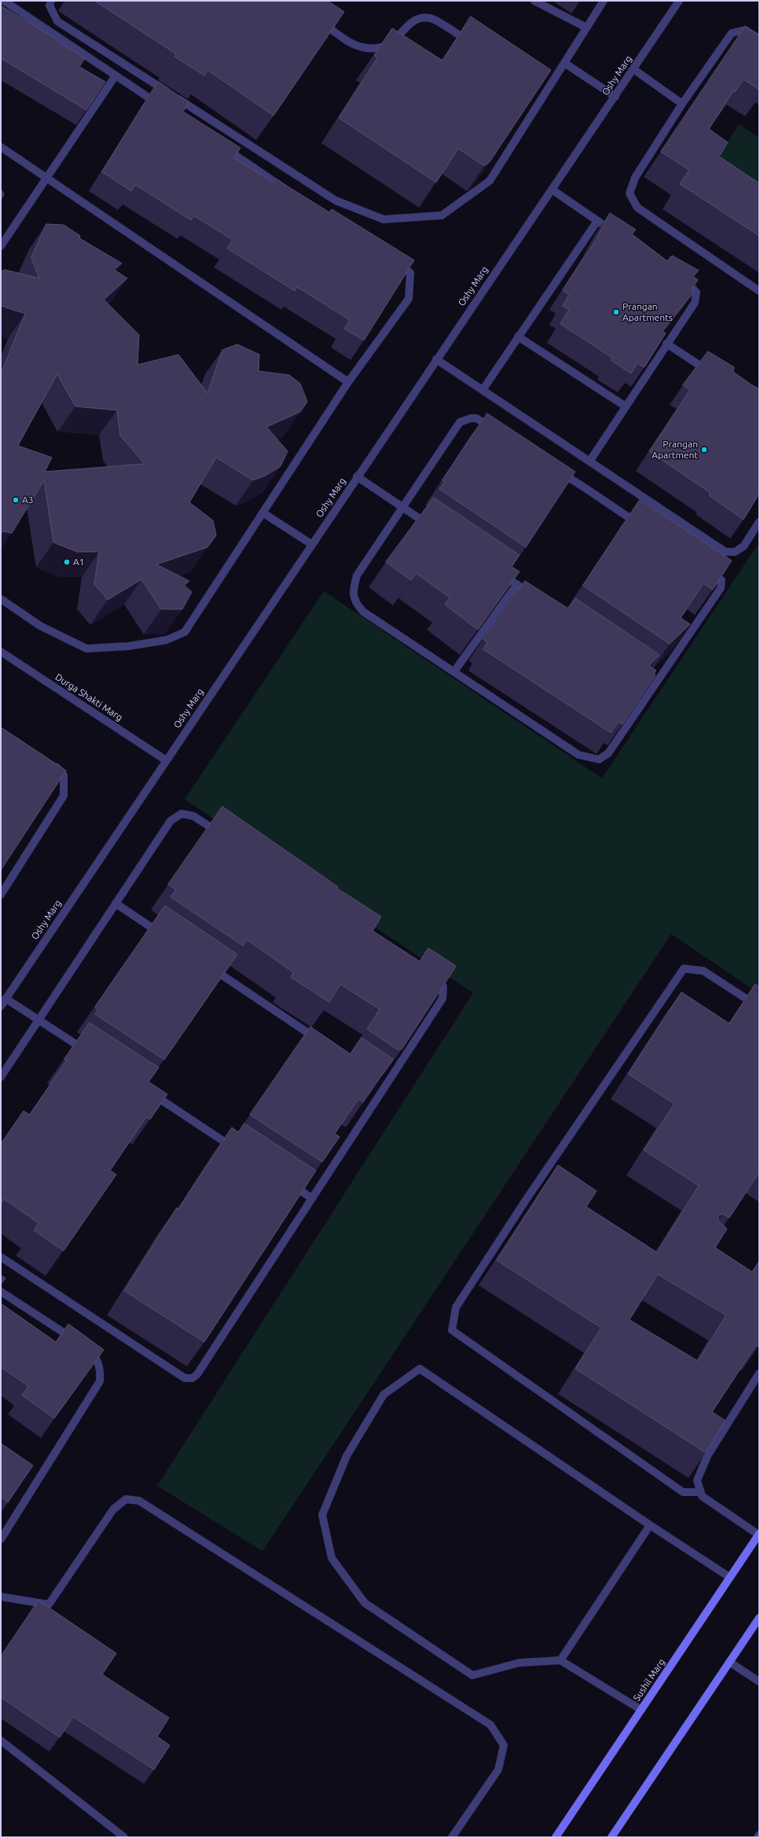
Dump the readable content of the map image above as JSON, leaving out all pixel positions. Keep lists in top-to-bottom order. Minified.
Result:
{"streets":{"street":["Oshy Marg","Durga Shakti Marg","Sushil Marg"]},"crossings":[["Oshy Marg","Durga Shakti Marg"]],"places":["Prangan Apartments","Prangan Apartment","A3","A1"]}
